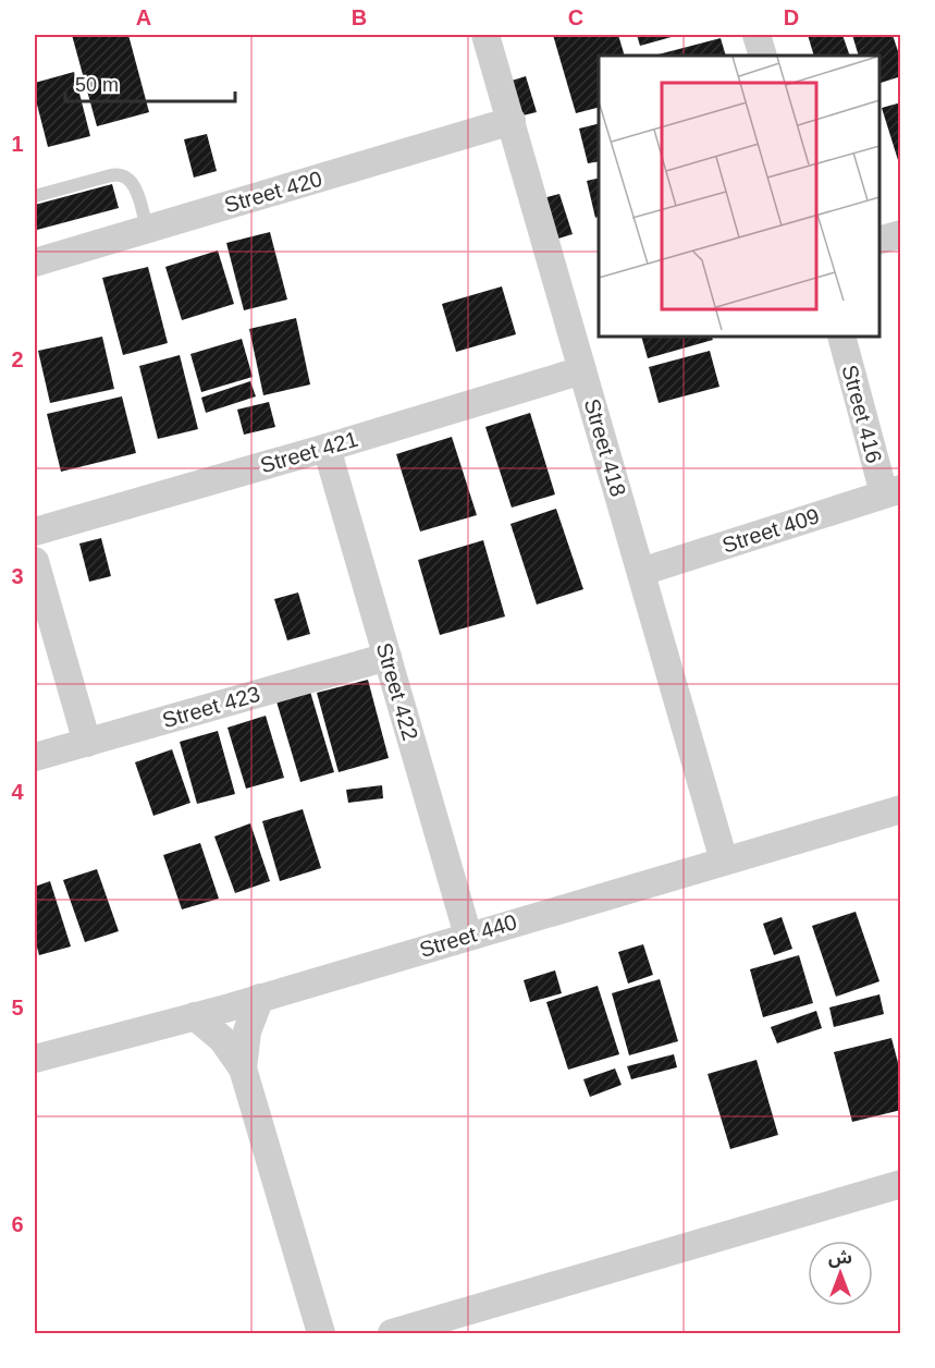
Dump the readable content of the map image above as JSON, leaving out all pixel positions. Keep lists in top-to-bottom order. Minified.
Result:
{"streets":{"street":["Street 420","Street 416","Street 418","Street 421","Street 409","Street 422","Street 423","Street 440"]},"crossings":[["Street 420","Street 418"],["Street 416","Street 409"],["Street 418","Street 421"],["Street 418","Street 409"],["Street 418","Street 440"],["Street 421","Street 422"],["Street 422","Street 423"],["Street 422","Street 440"]],"scale_bar":"50 m","north":"top","grid":{"columns":["A","B","C","D"],"rows":["1","2","3","4","5","6"]}}
